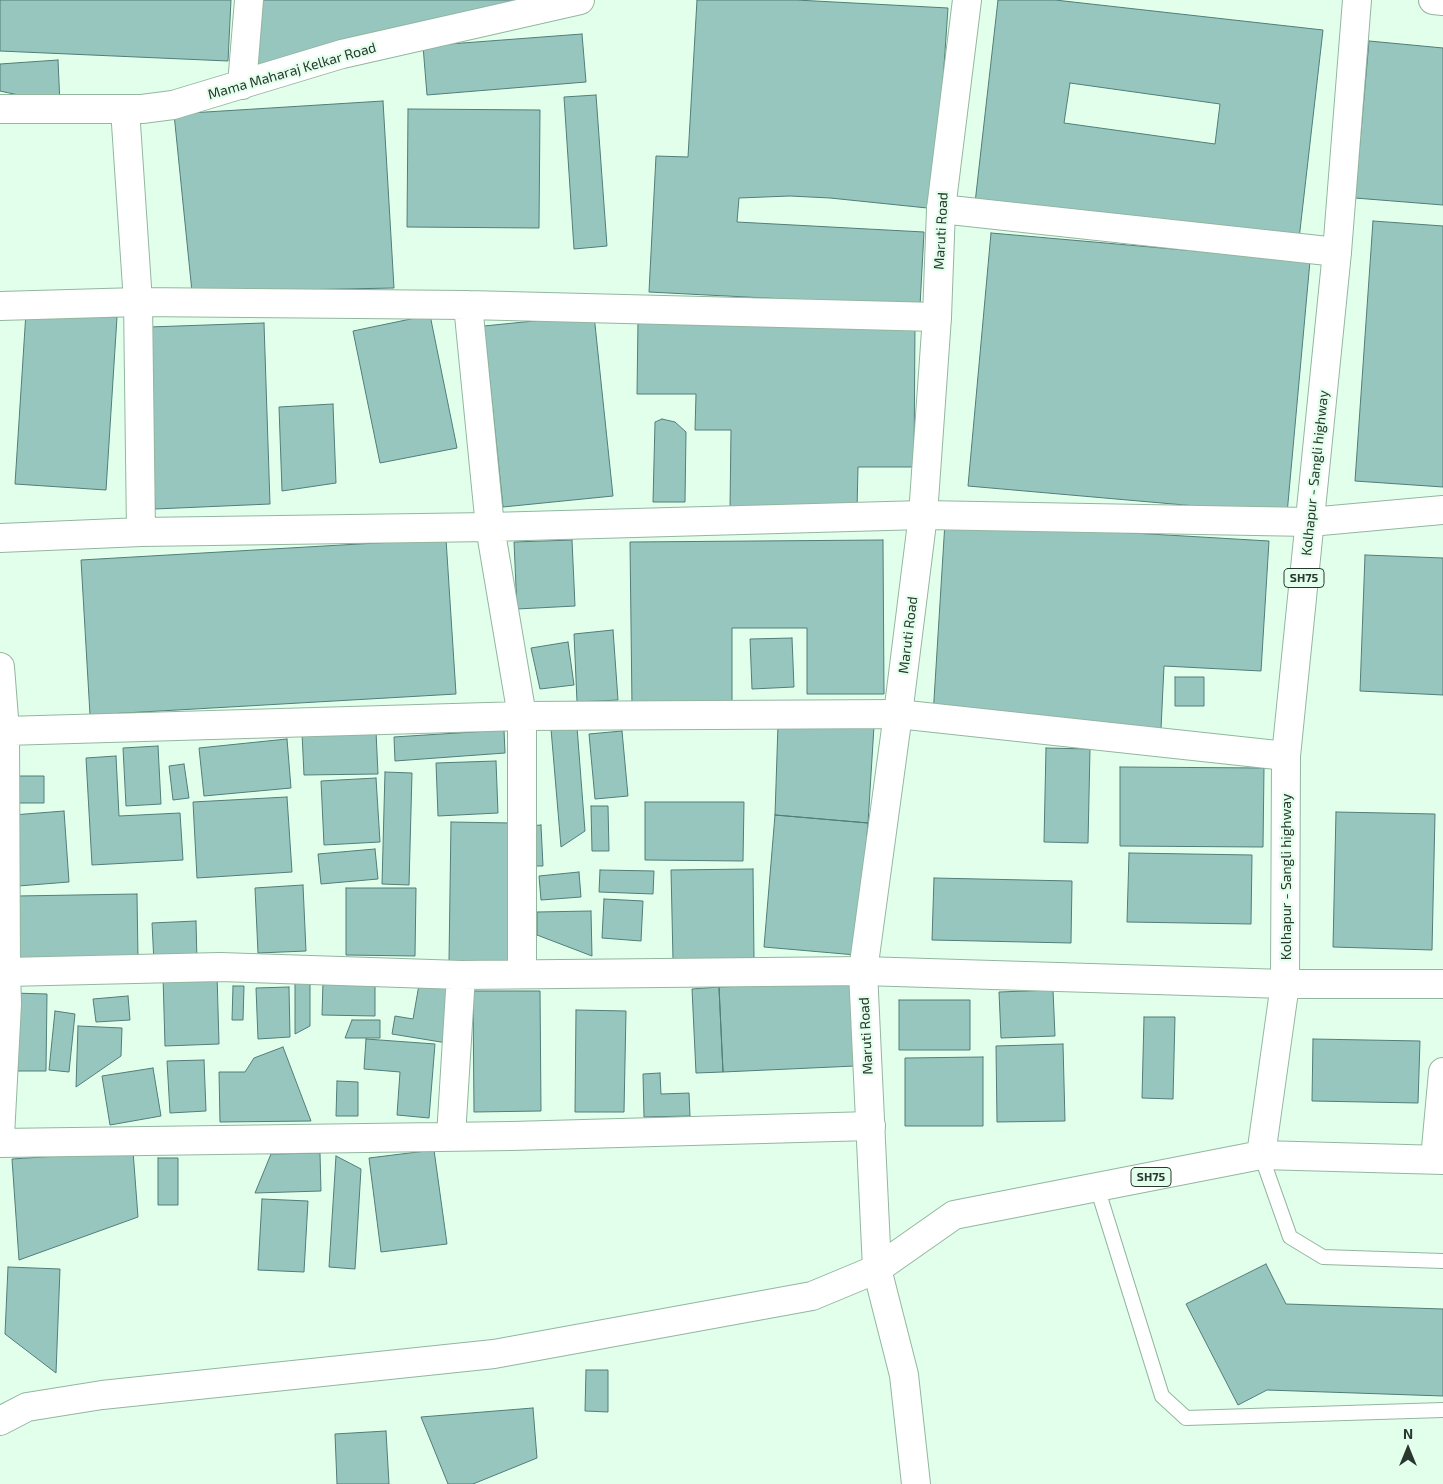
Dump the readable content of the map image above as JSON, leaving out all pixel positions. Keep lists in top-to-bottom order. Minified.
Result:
{"streets":{"street":["Mama Maharaj Kelkar Road","Maruti Road","Kolhapur - Sangli highway","SH75"]},"crossings":[["Maruti Road","SH75"],["Kolhapur - Sangli highway","SH75"]],"north":"top"}
